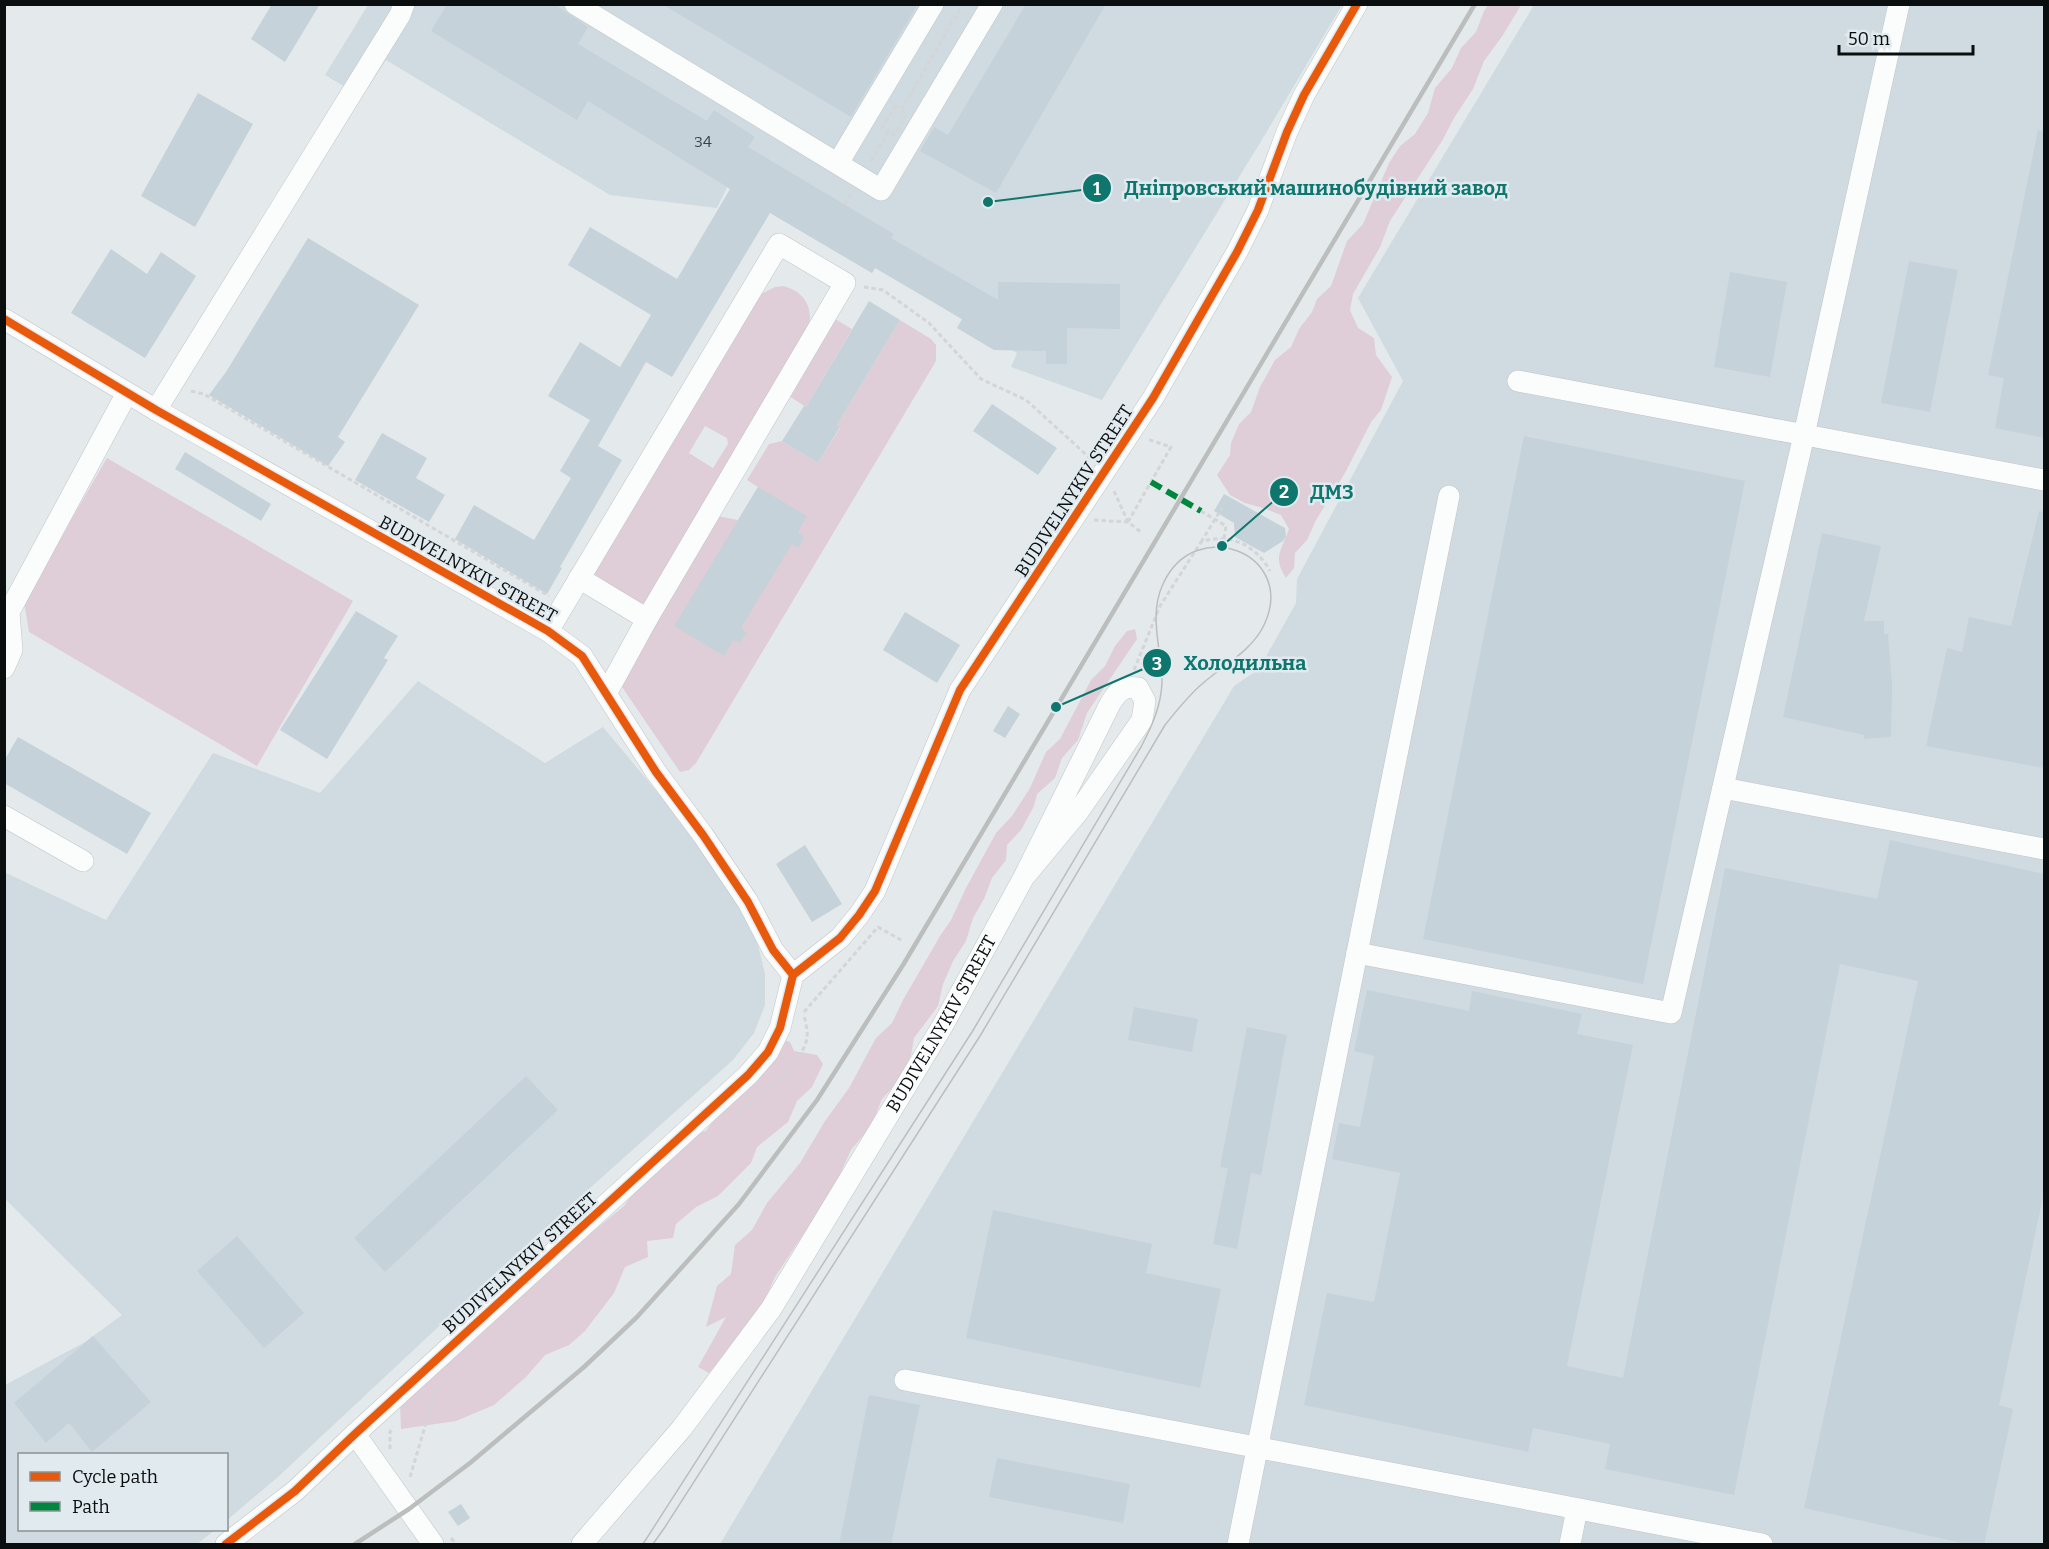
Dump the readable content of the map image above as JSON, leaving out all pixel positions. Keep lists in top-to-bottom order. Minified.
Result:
{"streets":{"street":["BUDIVELNYKIV STREET"]},"places":["Дніпровський машинобудівний завод","ДМЗ","Холодильна"],"house_numbers":["34"],"legend":["Cycle path","Path"],"scale_bar":"50 m"}
